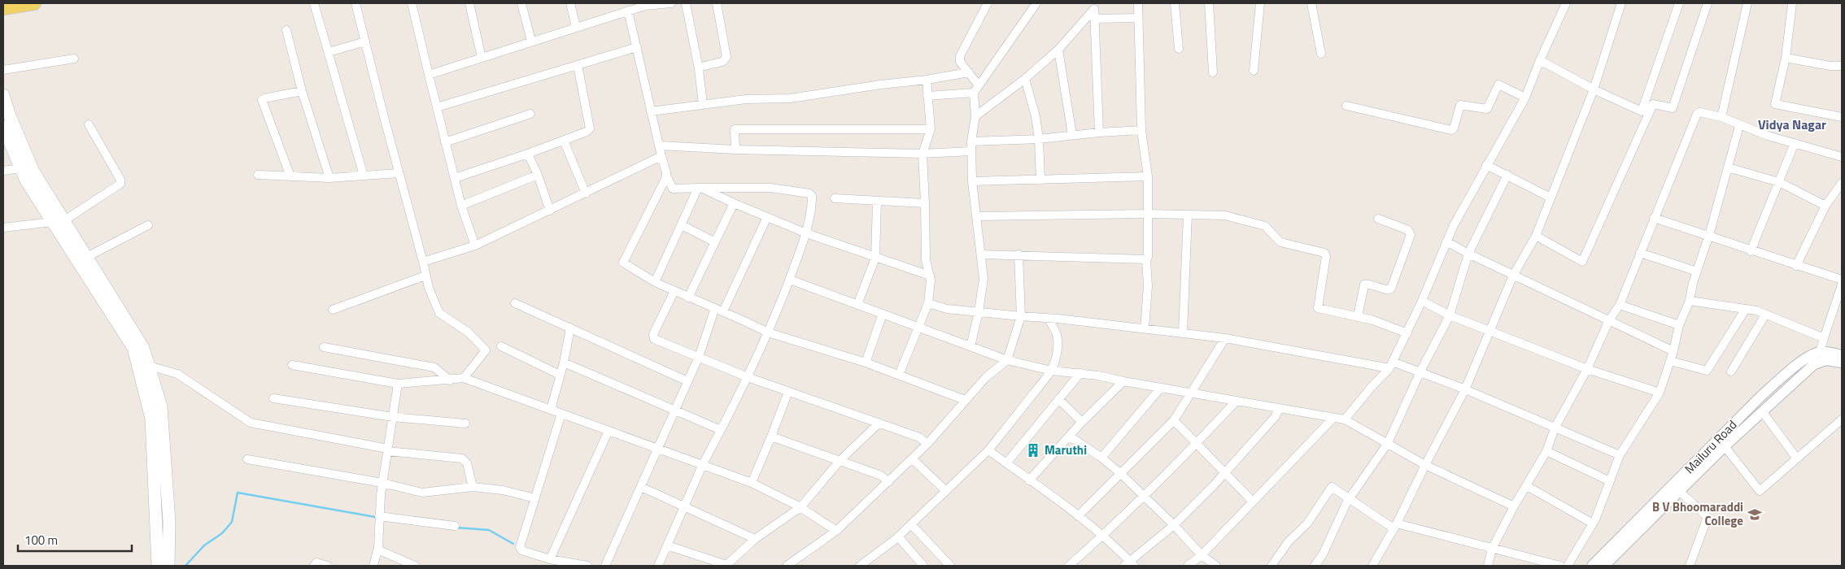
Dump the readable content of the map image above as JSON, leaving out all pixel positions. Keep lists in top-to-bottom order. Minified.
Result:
{"streets":{"street":["Mailuru Road"]},"districts":["Vidya Nagar"],"places":{"building":["Maruthi"],"school or university":["B V Bhoomaraddi College"]},"scale_bar":"100 m"}
